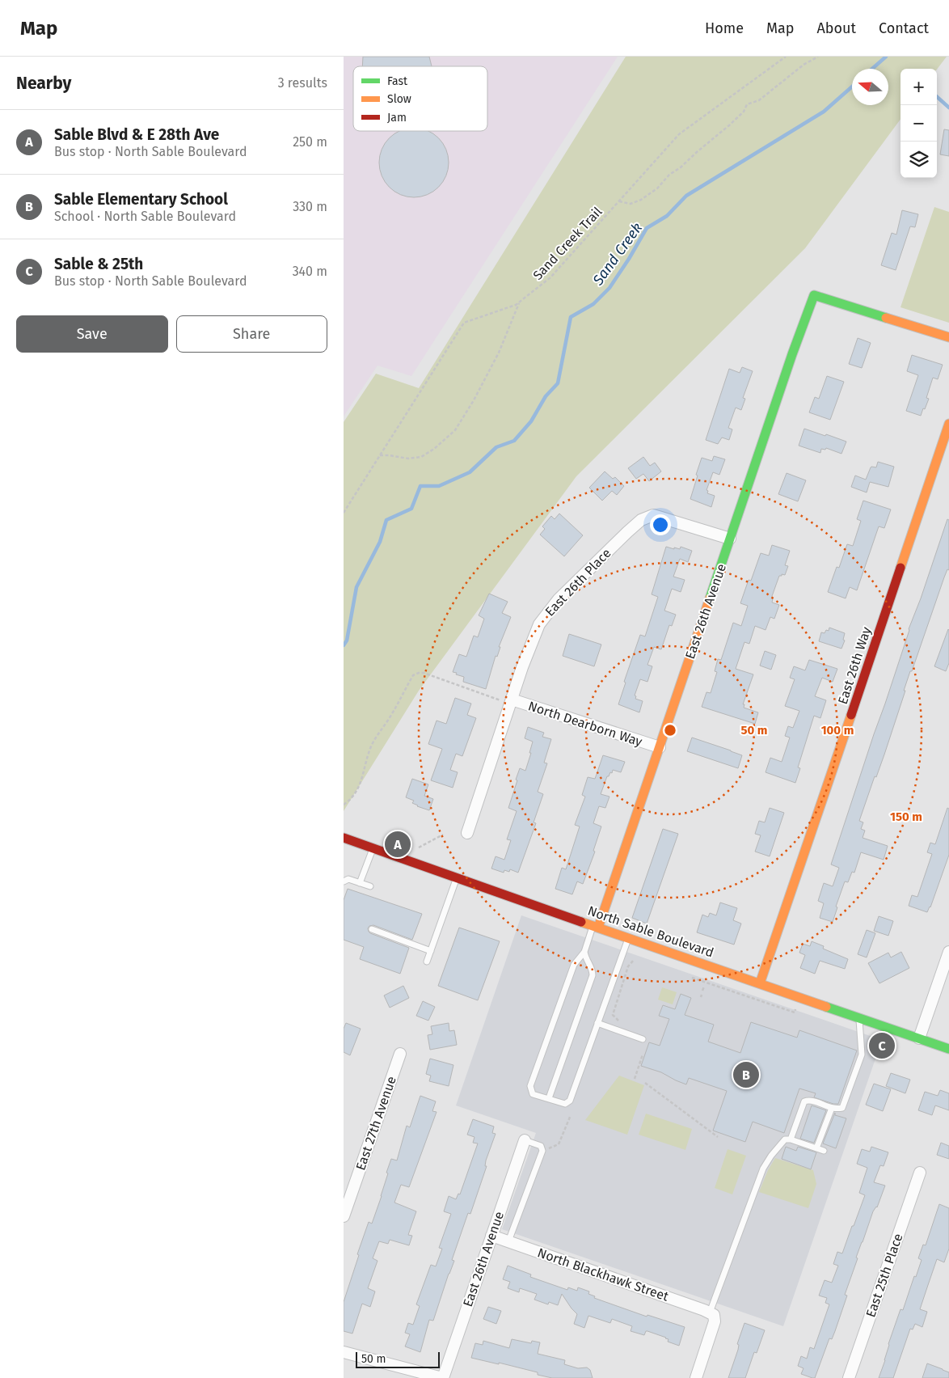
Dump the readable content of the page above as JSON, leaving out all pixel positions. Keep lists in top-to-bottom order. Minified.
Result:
{"streets":{"street":["East 26th Place","East 26th Avenue","East 26th Way","North Dearborn Way","North Sable Boulevard","East 27th Avenue","North Blackhawk Street","East 25th Place"],"path":["Sand Creek Trail"]},"crossings":[["East 26th Place","East 26th Avenue"],["East 26th Place","North Dearborn Way"],["East 26th Avenue","North Dearborn Way"],["East 26th Avenue","North Sable Boulevard"],["East 26th Avenue","North Blackhawk Street"],["East 26th Way","North Sable Boulevard"]],"water":["Sand Creek"],"legend":["Fast","Slow","Jam"],"scale_bar":"50 m","north":"left","page":{"header":"Map","nav":["Home","Map","About","Contact"],"heading":["Nearby","3 results"],"map_buttons":["+","−"],"list":[{"mark":"A","name":"Sable Blvd & E 28th Ave","note":"Bus stop · North Sable Boulevard","value":"250 m"},{"mark":"B","name":"Sable Elementary School","note":"School · North Sable Boulevard","value":"330 m"},{"mark":"C","name":"Sable & 25th","note":"Bus stop · North Sable Boulevard","value":"340 m"}],"buttons":["Save","Share"],"pins":["A","C","B"],"scale":"50 m"},"rings":["50 m","100 m","150 m"]}
